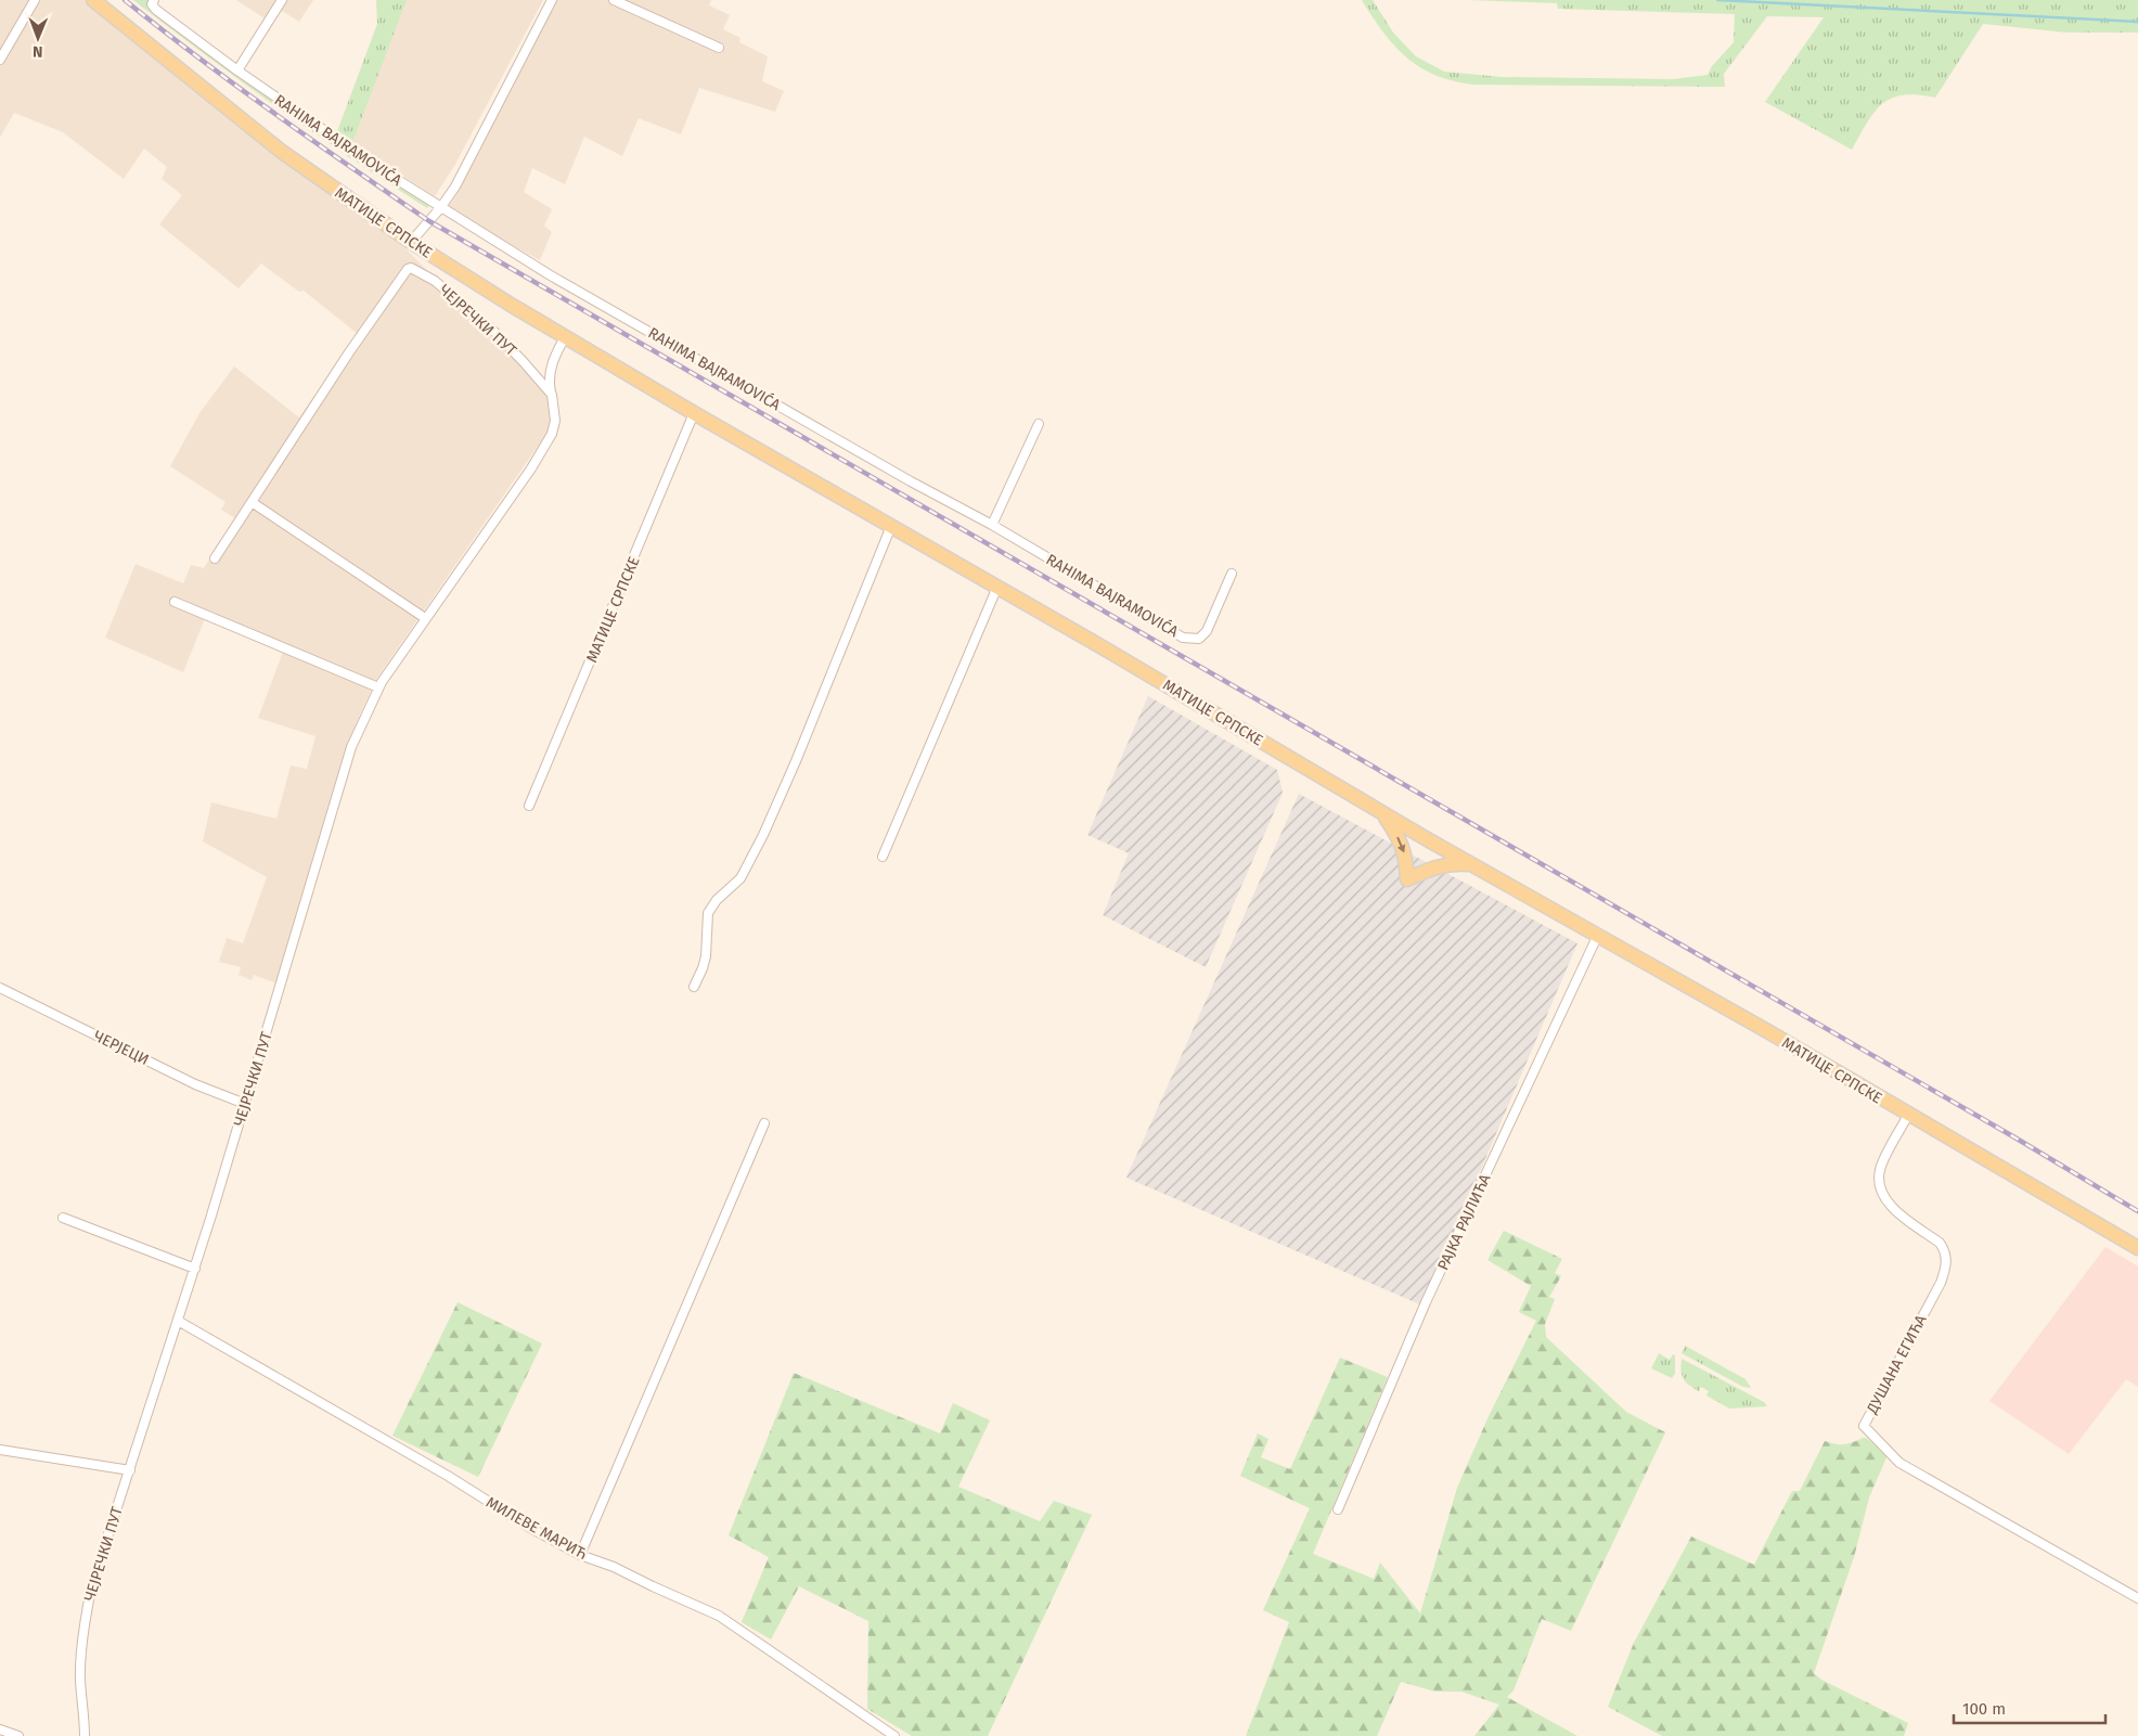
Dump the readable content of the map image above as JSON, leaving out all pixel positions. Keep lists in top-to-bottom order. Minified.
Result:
{"streets":{"main road":["МАТИЦЕ СРПСКЕ"],"street":["RAHIMA BAJRAMOVIĆA","ЧЕЈРЕЧКИ ПУТ","ЧЕРЈЕЦИ","РАЈКА РАЈЛИЋА","ДУШАНА ЕГИЋА","МИЛЕВЕ МAРИЋ"]},"crossings":[["МАТИЦЕ СРПСКЕ","РАЈКА РАЈЛИЋА"],["МАТИЦЕ СРПСКЕ","ДУШАНА ЕГИЋА"],["ЧЕЈРЕЧКИ ПУТ","ЧЕРЈЕЦИ"],["ЧЕЈРЕЧКИ ПУТ","МИЛЕВЕ МAРИЋ"]],"scale_bar":"100 m","north":"bottom"}
